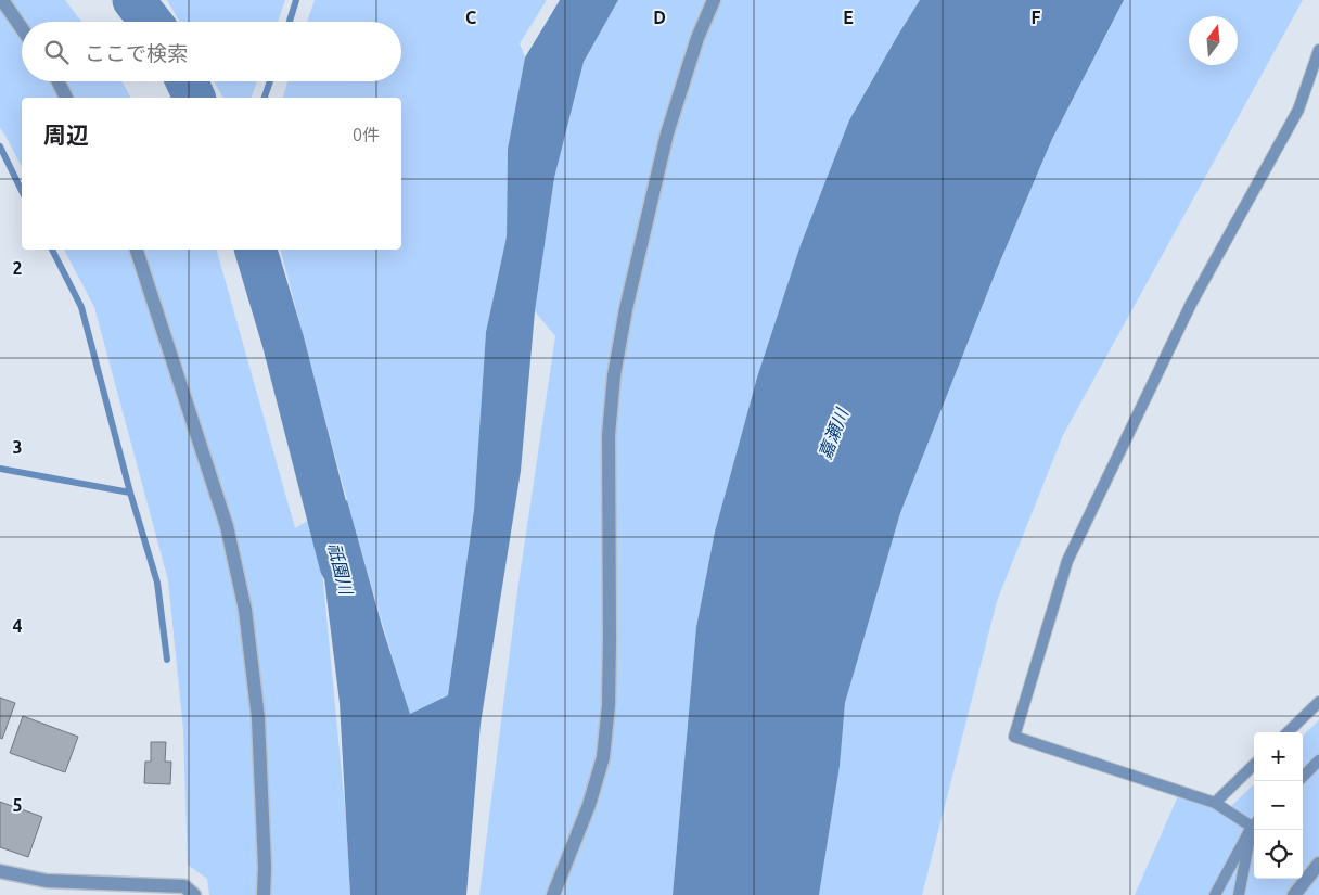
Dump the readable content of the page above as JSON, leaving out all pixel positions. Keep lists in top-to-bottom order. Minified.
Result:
{"water":["嘉瀬川","祇園川"],"north":"top","page":{"search":"ここで検索","heading":["周辺","0件"],"map_buttons":["+","−"]},"grid":{"columns":["C","D","E","F"],"rows":["2","3","4","5"]}}
